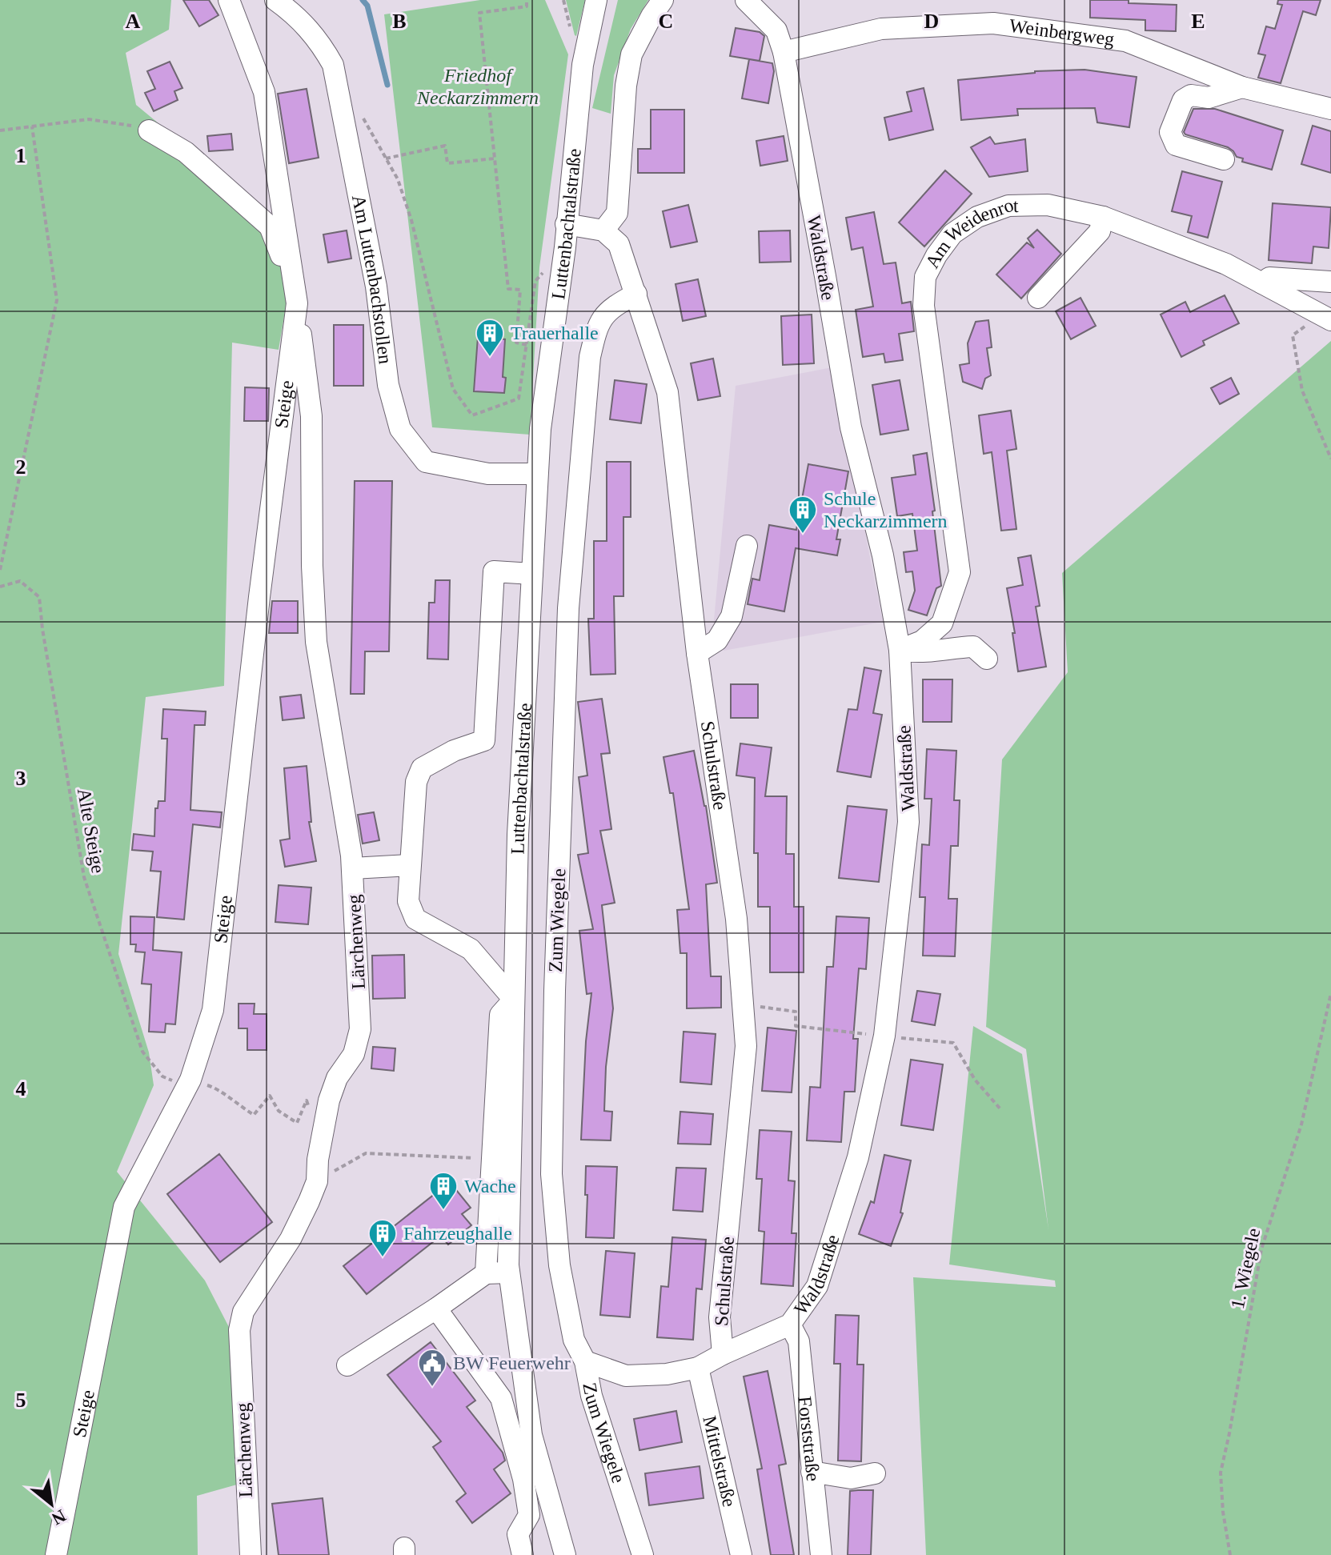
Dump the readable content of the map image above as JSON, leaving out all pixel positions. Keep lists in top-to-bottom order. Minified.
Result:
{"streets":{"street":["Weinbergweg","Luttenbachtalstraße","Am Weidenrot","Waldstraße","Am Luttenbachstollen","Steige","Schulstraße","Zum Wiegele","Lärchenweg","Forststraße","Mittelstraße"],"path":["Alte Steige","1. Wiegele"]},"crossings":[["Weinbergweg","Waldstraße"],["Luttenbachtalstraße","Am Luttenbachstollen"],["Am Weidenrot","Waldstraße"],["Waldstraße","Schulstraße"],["Waldstraße","Zum Wiegele"],["Waldstraße","Forststraße"],["Waldstraße","Mittelstraße"],["Steige","Alte Steige"],["Steige","Lärchenweg"],["Schulstraße","Zum Wiegele"]],"parks":["Friedhof Neckarzimmern"],"places":{"building":["Trauerhalle","Schule Neckarzimmern","Wache","Fahrzeughalle"],"public building":["BW Feuerwehr"]},"north":"bottom right","grid":{"columns":["A","B","C","D","E"],"rows":["1","2","3","4","5"]}}
